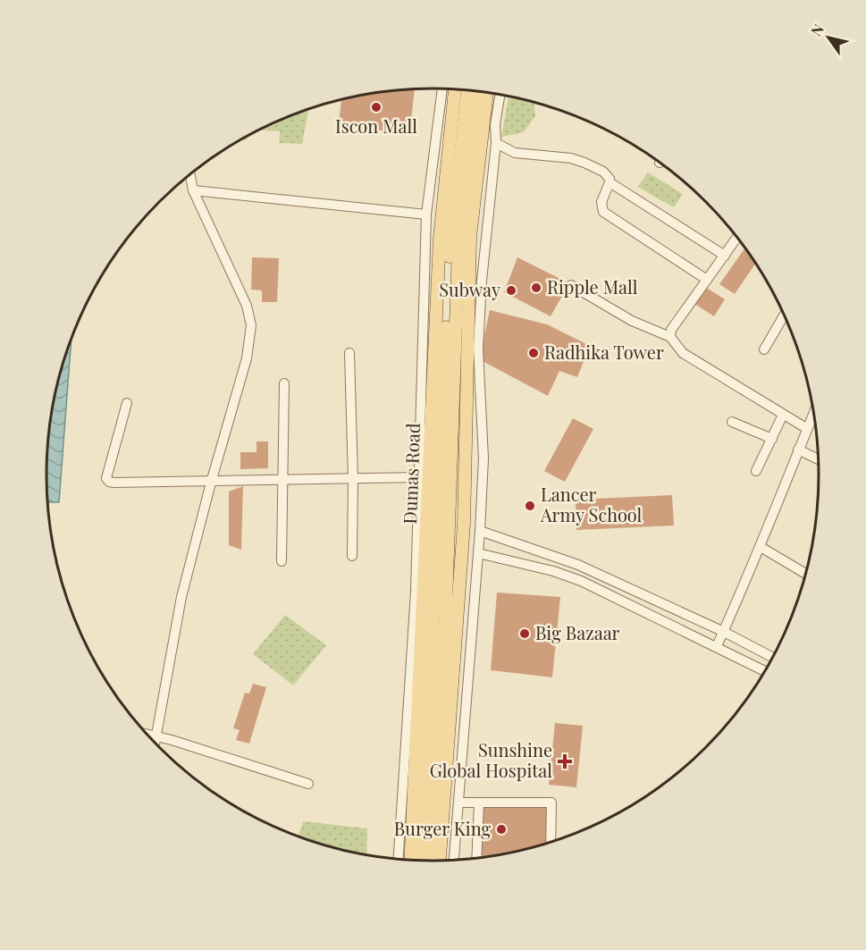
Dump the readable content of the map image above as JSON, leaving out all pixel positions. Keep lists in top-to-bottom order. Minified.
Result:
{"streets":{"main road":["Dumas Road"]},"places":{"other":["Iscon Mall","Ripple Mall","Subway","Radhika Tower","Lancer Army School","Big Bazaar","Burger King"],"health":["Sunshine Global Hospital"]},"north":"top left"}
